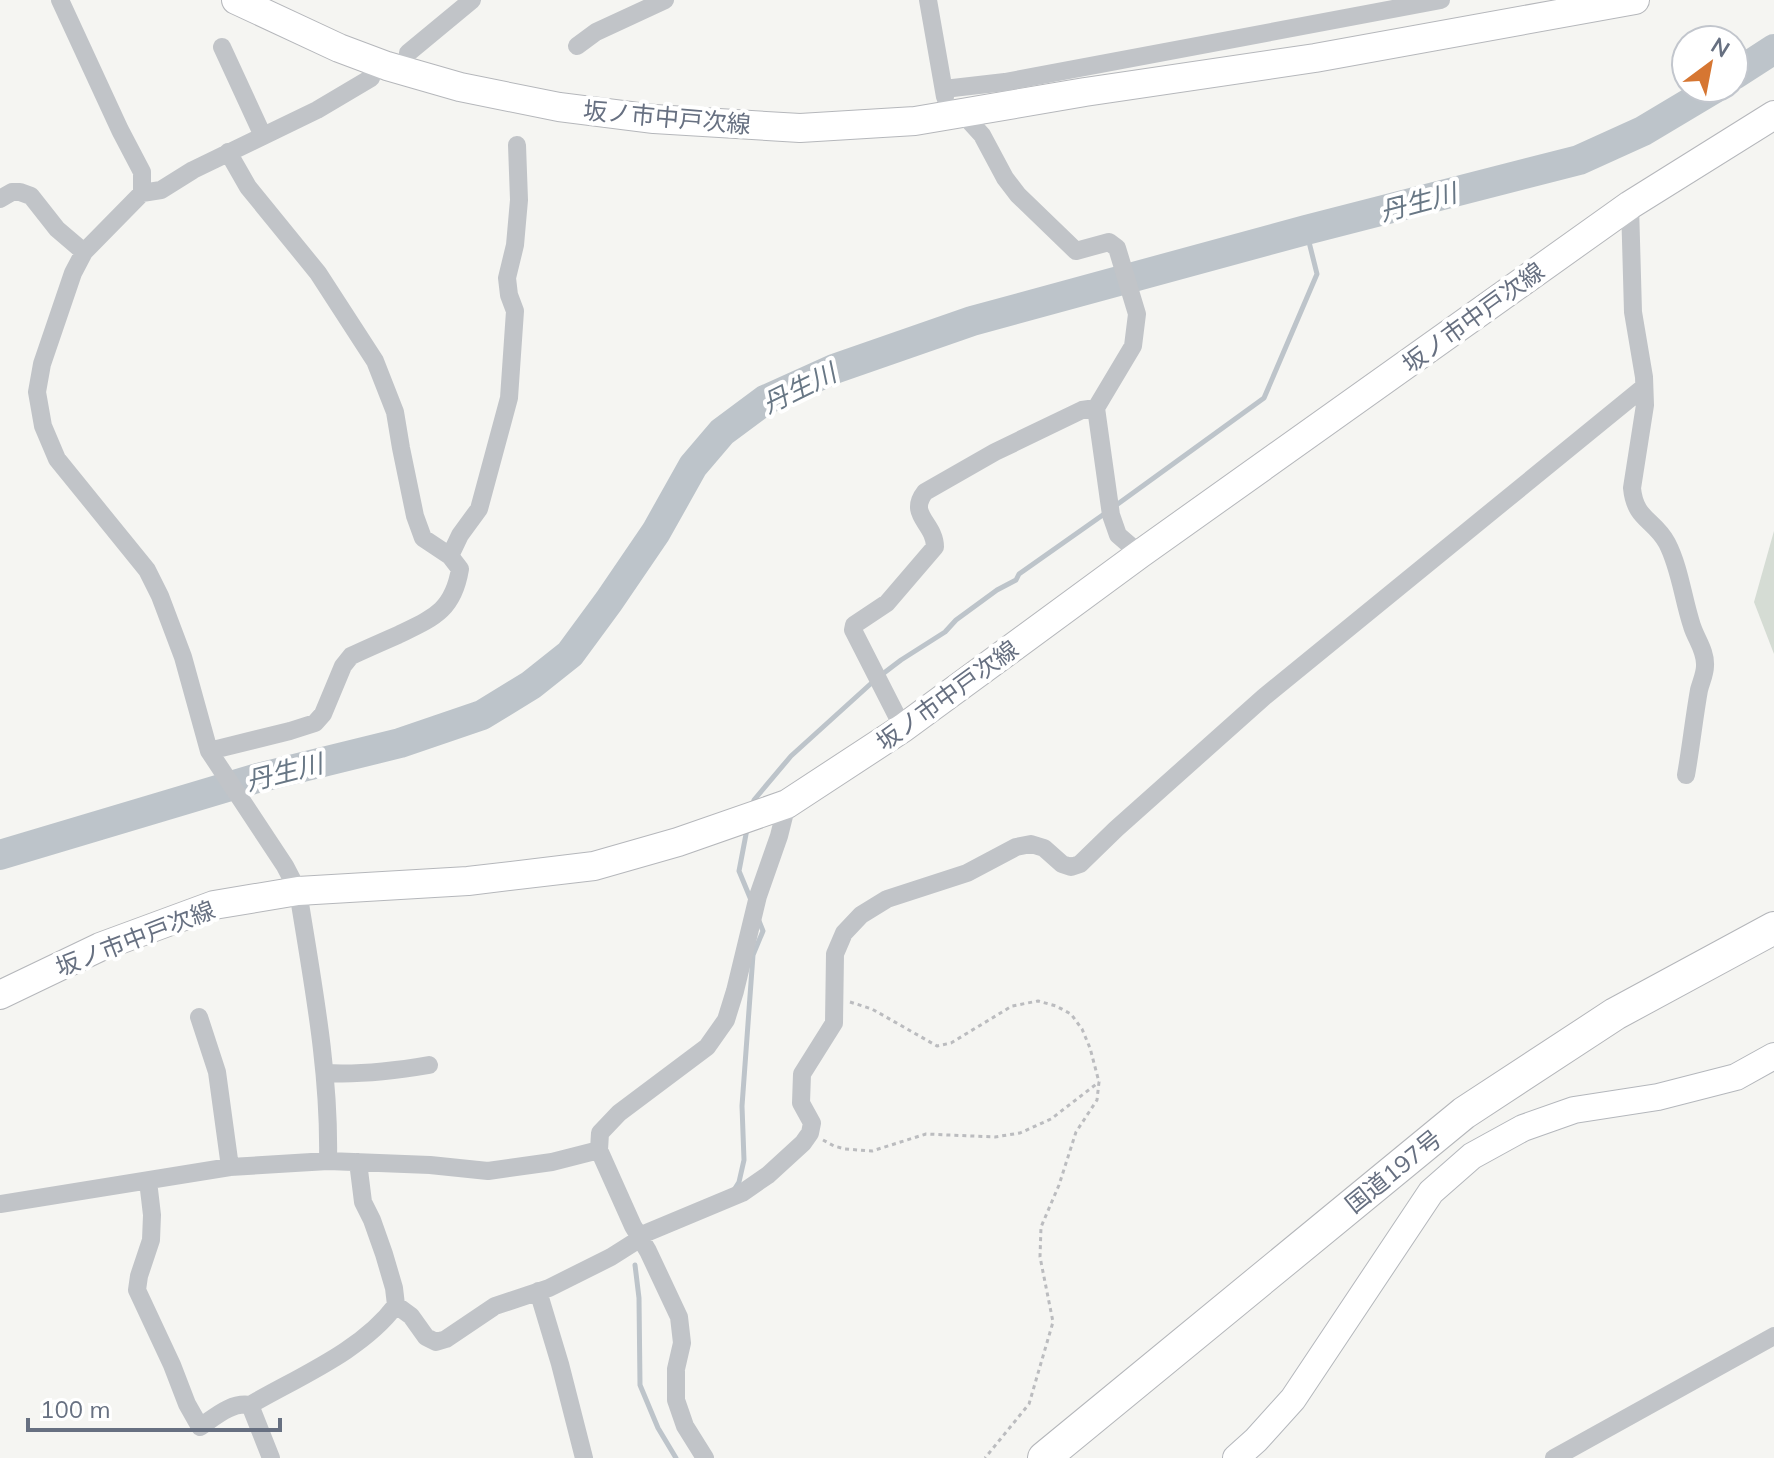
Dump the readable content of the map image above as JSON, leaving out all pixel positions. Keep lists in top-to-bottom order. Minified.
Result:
{"streets":{"highway":["国道197号"],"main road":["坂ノ市中戸次線"]},"water":["丹生川"],"scale_bar":"100 m","north":"top right"}
